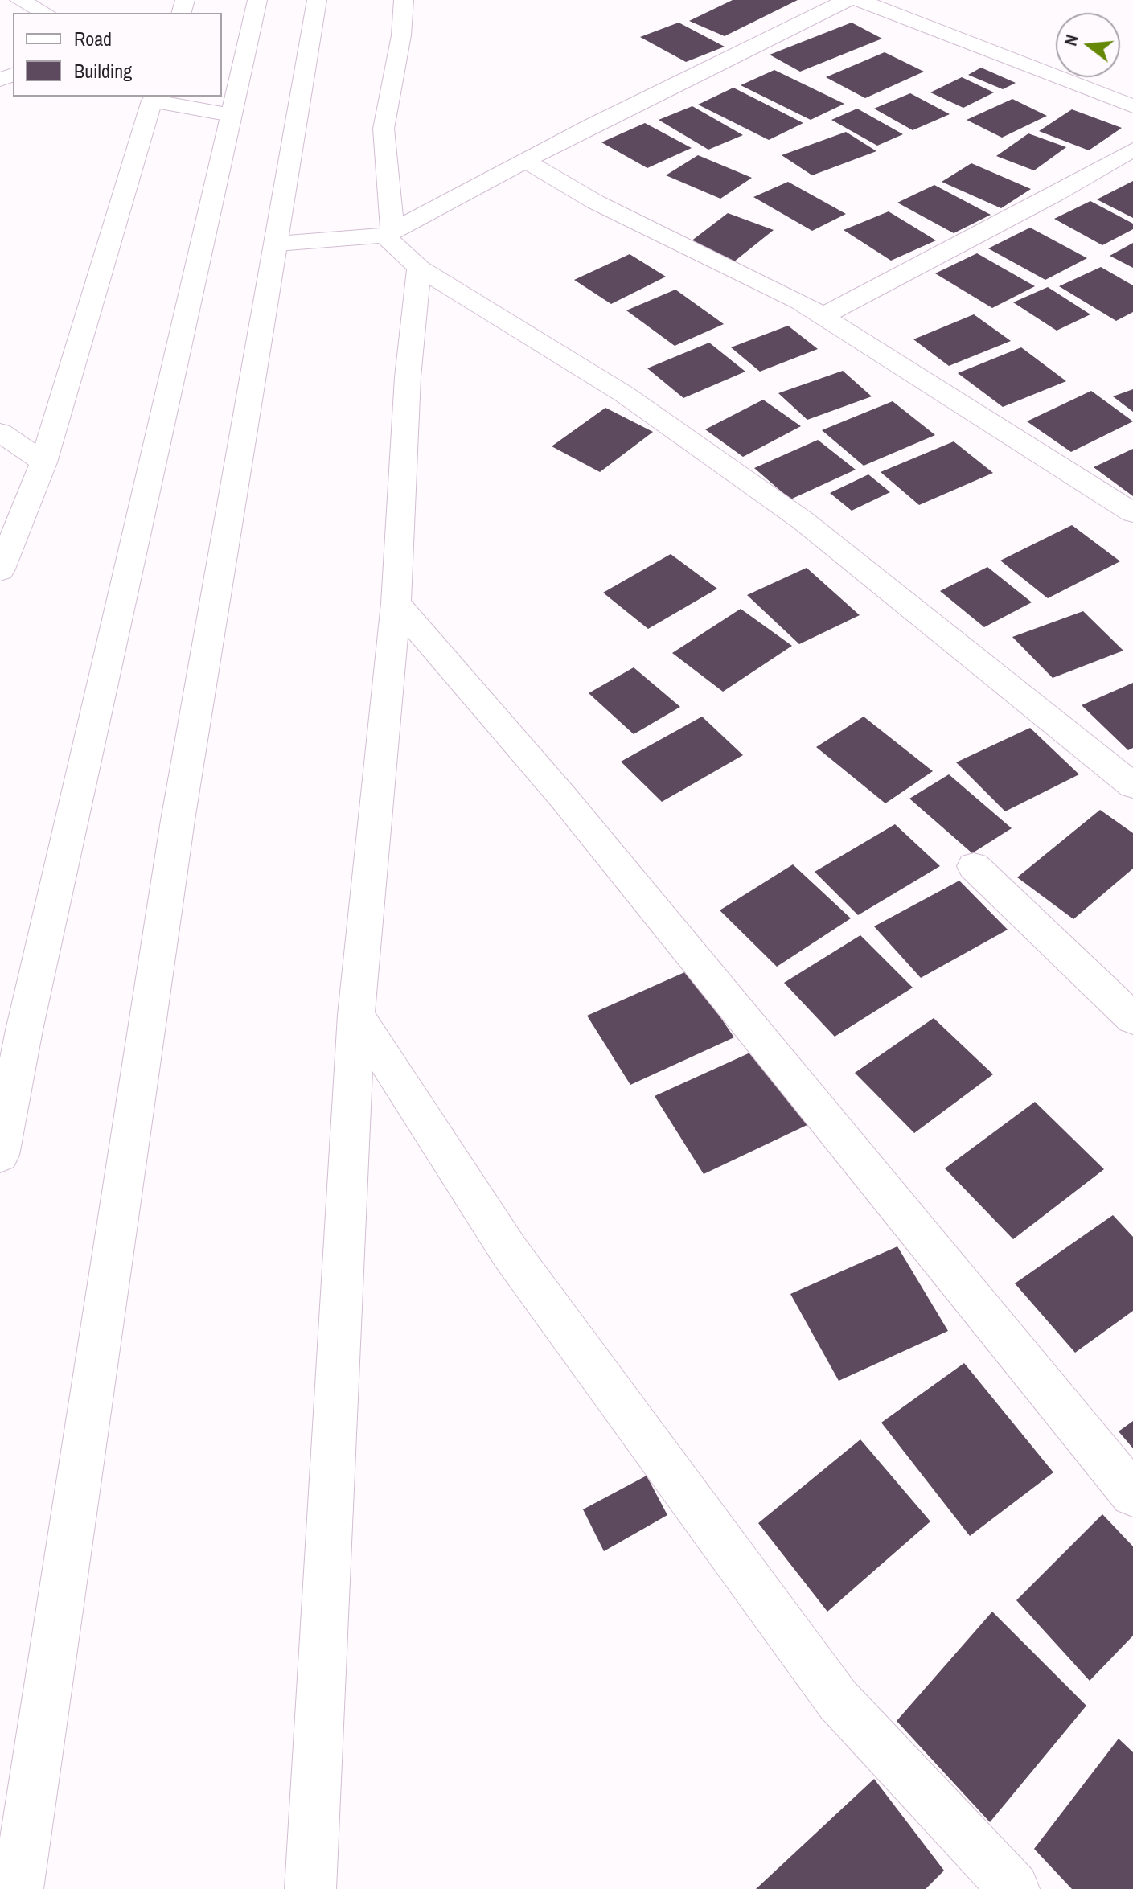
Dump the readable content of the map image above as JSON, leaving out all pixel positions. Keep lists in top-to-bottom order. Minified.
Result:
{"legend":["Road","Building"],"north":"left"}
